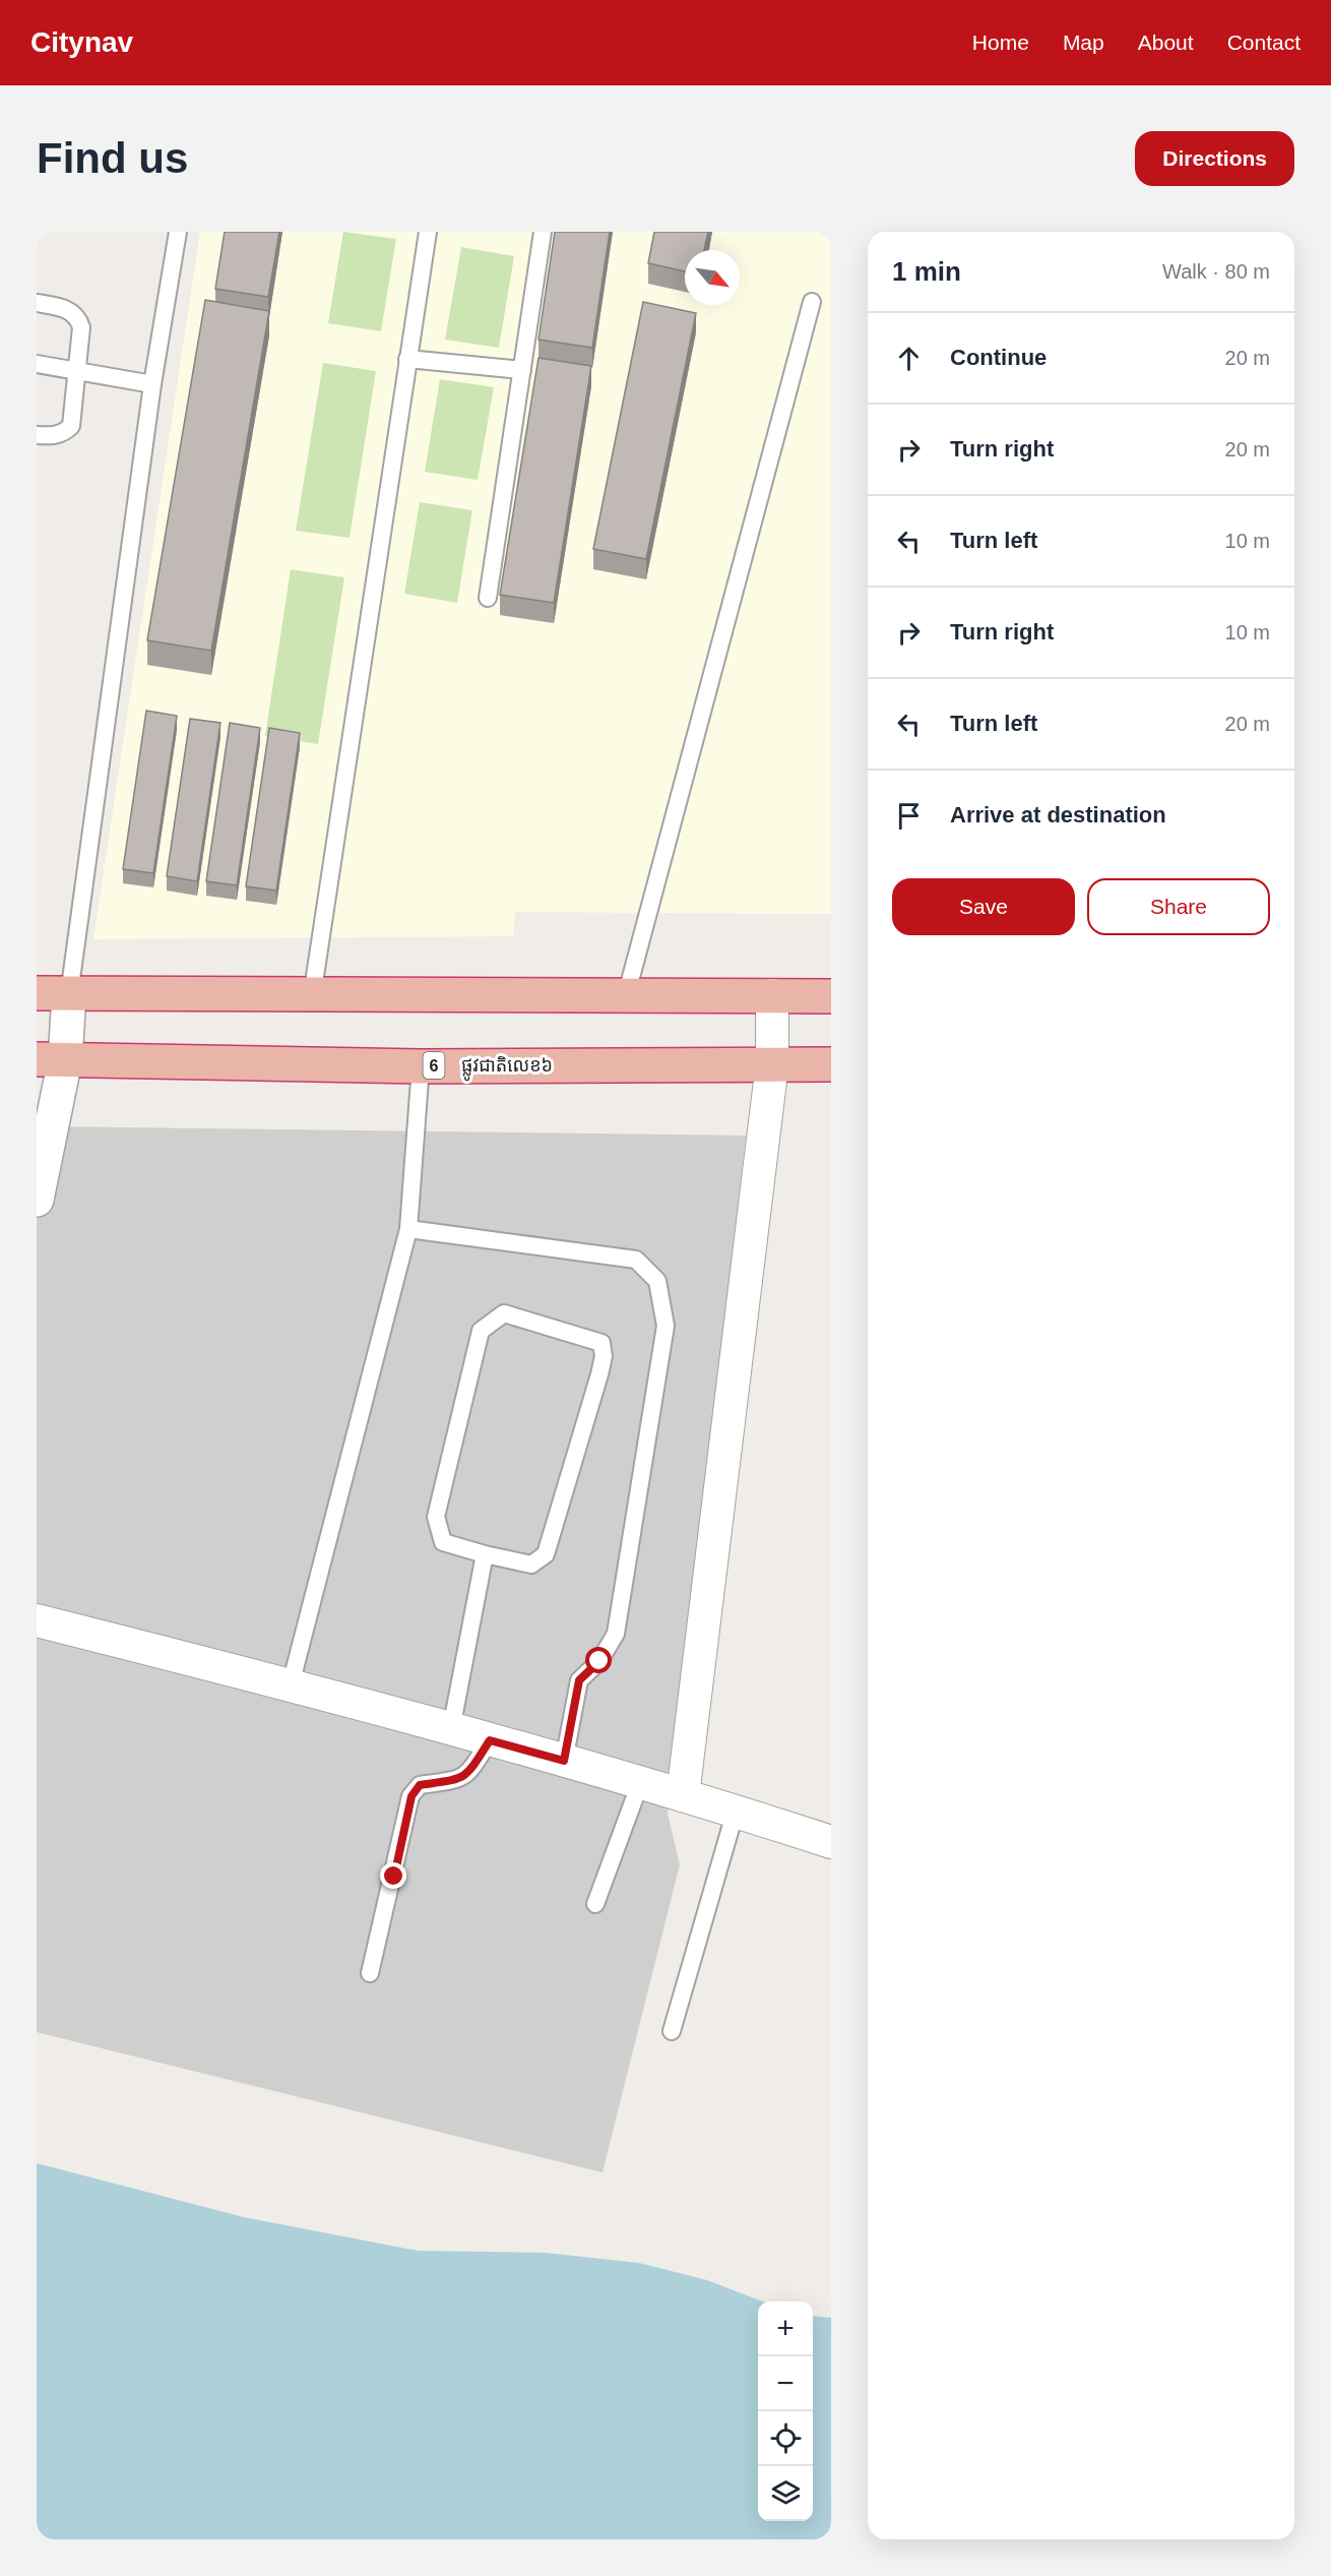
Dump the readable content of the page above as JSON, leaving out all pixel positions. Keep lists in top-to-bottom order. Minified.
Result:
{"streets":{"highway":["6","ផ្លូវជាតិលេខ៦"]},"north":"bottom right","page":{"header":"Citynav","nav":["Home","Map","About","Contact"],"buttons":["Directions",["Save","Share"]],"title":"Find us","heading":["1 min","Walk · 80 m"],"list":[["Continue","20 m"],["Turn right","20 m"],["Turn left","10 m"],["Turn right","10 m"],["Turn left","20 m"],"Arrive at destination"],"map_buttons":["+","−"]}}
